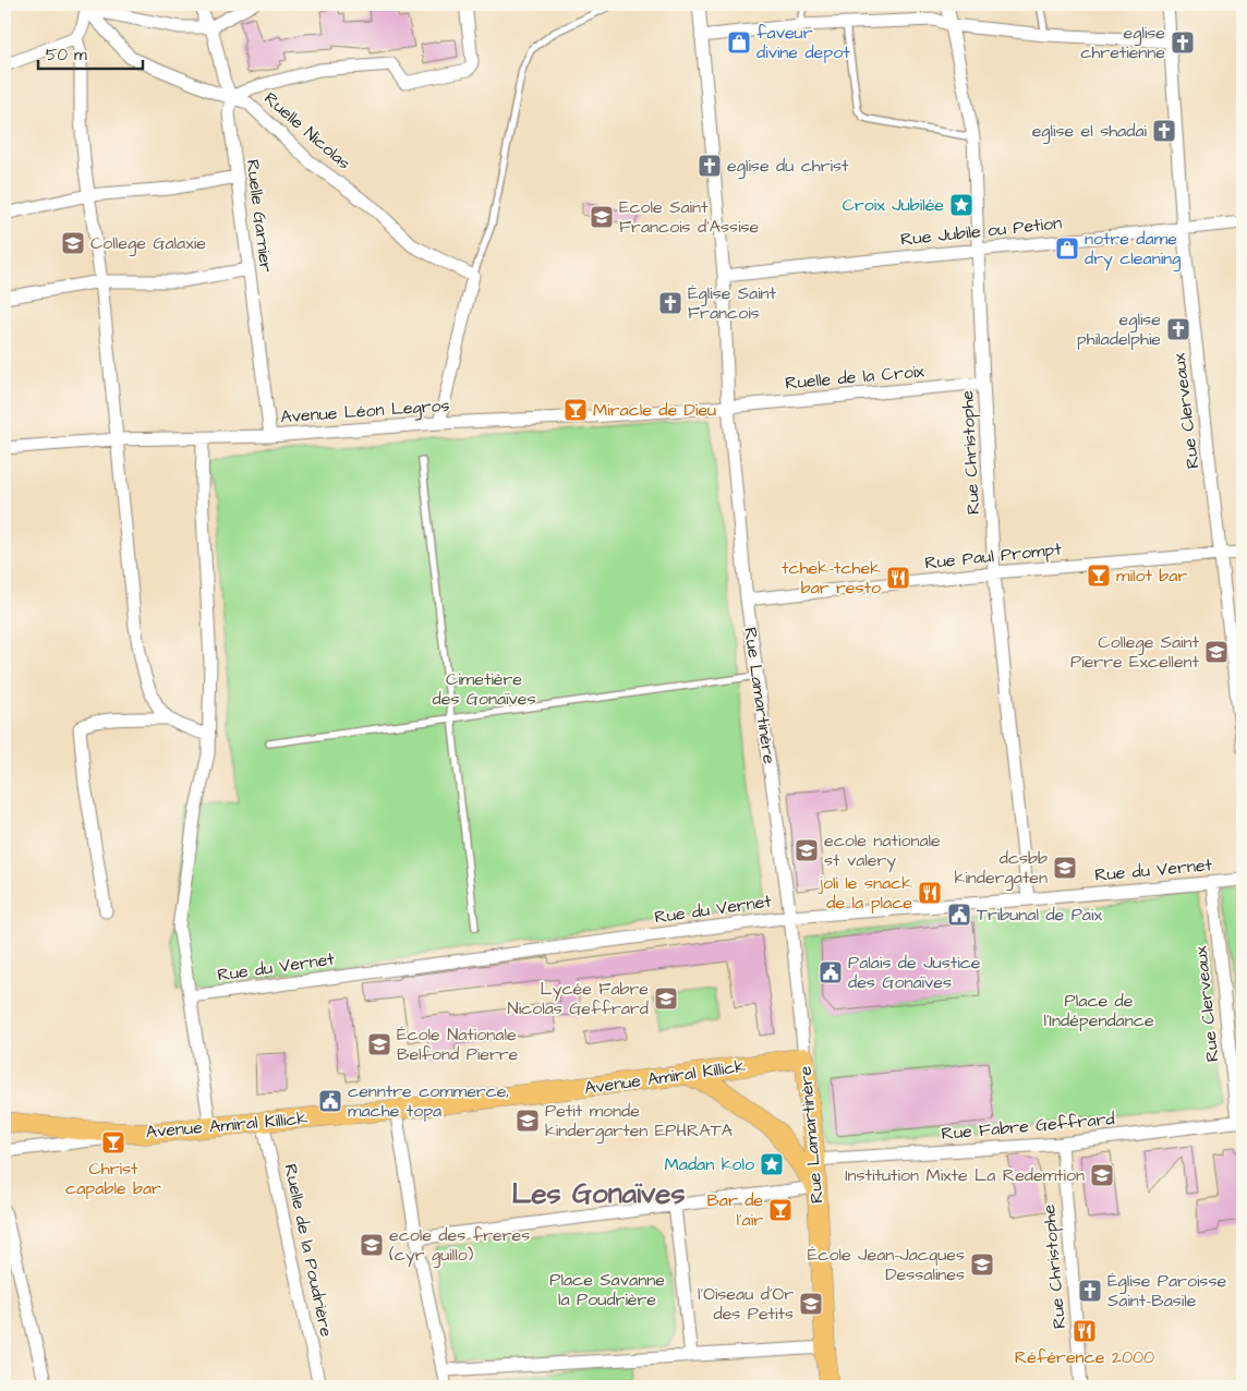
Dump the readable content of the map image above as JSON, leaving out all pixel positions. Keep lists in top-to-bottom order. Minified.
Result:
{"streets":{"main road":["Rue Lamartinère","Avenue Amiral Killick"],"street":["Ruelle Nicolas","Ruelle Garnier","Rue Jubile ou Petion","Ruelle de la Croix","Avenue Léon Legros","Rue Clerveaux","Rue Christophe","Rue Paul Prompt","Rue du Vernet","Rue Fabre Geffrard","Ruelle de la Poudrière"]},"crossings":[["Ruelle Nicolas","Ruelle Garnier"],["Ruelle Garnier","Avenue Léon Legros"],["Rue Jubile ou Petion","Rue Clerveaux"],["Rue Jubile ou Petion","Rue Christophe"],["Rue Jubile ou Petion","Rue Lamartinère"],["Ruelle de la Croix","Avenue Léon Legros"],["Ruelle de la Croix","Rue Christophe"],["Ruelle de la Croix","Rue Lamartinère"],["Avenue Léon Legros","Rue Lamartinère"],["Rue Clerveaux","Rue Paul Prompt"],["Rue Clerveaux","Rue du Vernet"],["Rue Clerveaux","Rue Fabre Geffrard"],["Rue Christophe","Rue Paul Prompt"],["Rue Christophe","Rue du Vernet"],["Rue Christophe","Rue Fabre Geffrard"],["Rue Paul Prompt","Rue Lamartinère"],["Rue Lamartinère","Rue du Vernet"],["Rue Lamartinère","Avenue Amiral Killick"],["Rue Lamartinère","Rue Fabre Geffrard"],["Avenue Amiral Killick","Ruelle de la Poudrière"]],"districts":["Les Gonaïves"],"parks":["Cimetière des Gonaïves","Place de l'Indépendance","Place Savanne la Poudrière"],"places":{"shop":["faveur divine depot","notre dame dry cleaning"],"church":["eglise chretienne","eglise el shadai","eglise du christ","Église Saint Francois","eglise philadelphie","Église Paroisse Saint-Basile"],"place":["Croix Jubilée","Madan kolo"],"school or university":["Ecole Saint Francois d'Assise","College Galaxie","College Saint Pierre Excellent","ecole nationale st valery","dcsbb kindergaten","Lycée Fabre Nicolas Geffrard","École Nationale Belfond Pierre","Petit monde kindergarten EPHRATA","Institution Mixte La Redemtion","ecole des freres (cyr guillo)","École Jean-Jacques Dessalines","l'Oiseau d'Or des Petits"],"bar":["Miracle de Dieu","milot bar","Christ capable bar","Bar de l'air"],"restaurant":["tchek-tchek bar resto","joli le snack de la place","Référence 2000"],"public building":["Tribunal de Paix","Palais de Justice des Gonaïves","cenntre commerce, mache topa"]},"scale_bar":"50 m"}
